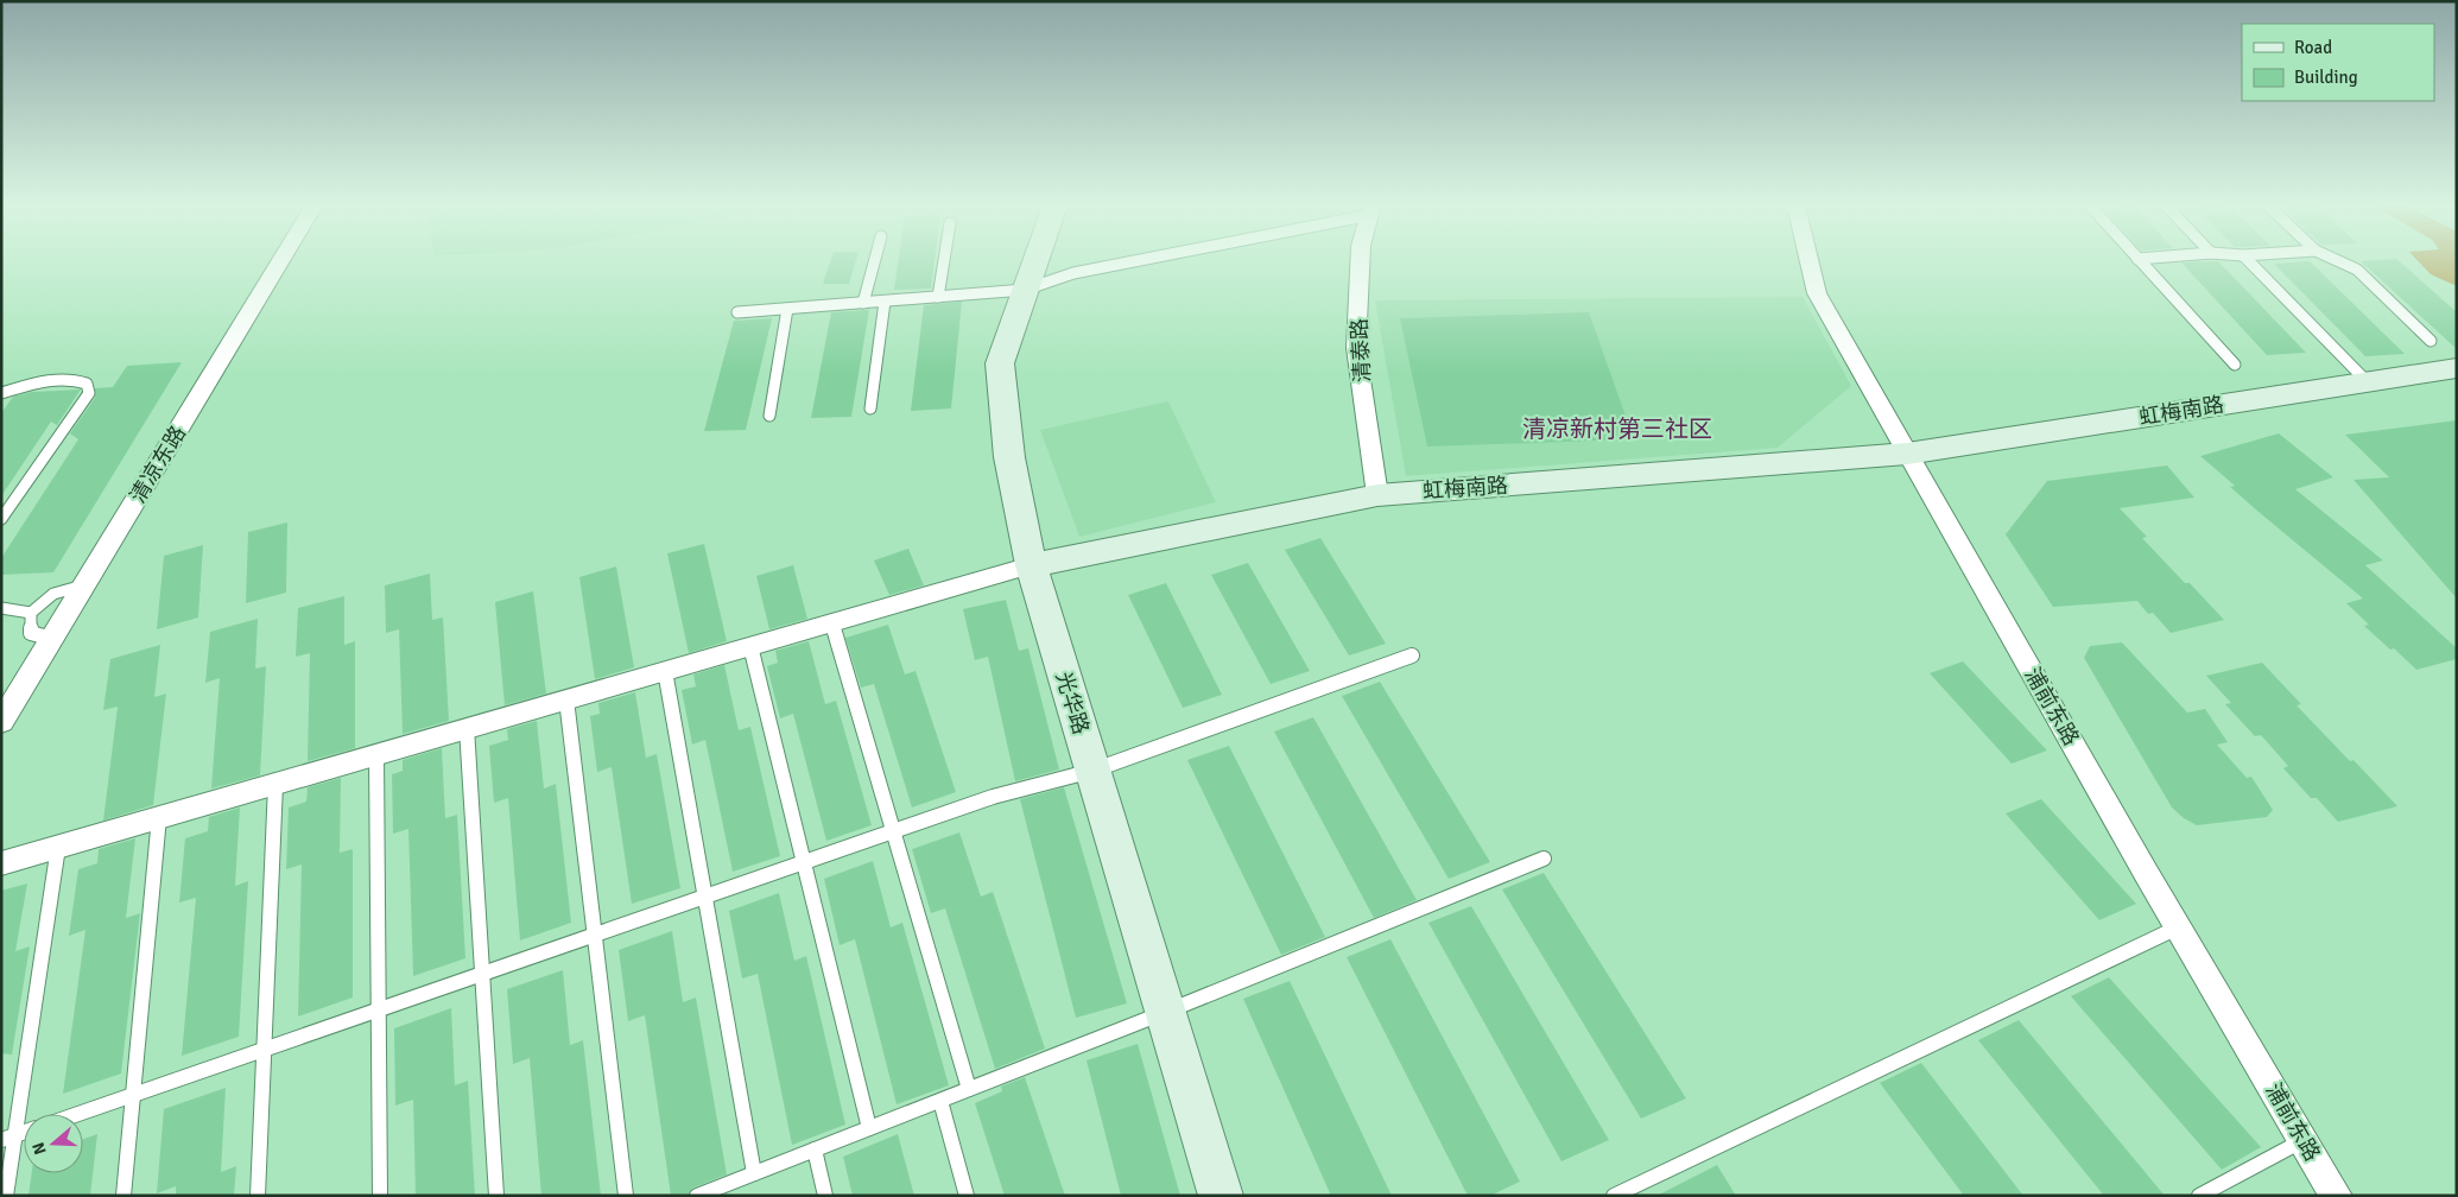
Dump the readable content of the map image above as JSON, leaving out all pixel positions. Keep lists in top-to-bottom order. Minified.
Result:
{"streets":{"street":["清泰路","虹梅南路","清凉东路","光华路","浦前东路"]},"crossings":[["清泰路","虹梅南路"],["虹梅南路","光华路"],["虹梅南路","浦前东路"]],"districts":["清凉新村第三社区"],"legend":["Road","Building"],"north":"left"}
